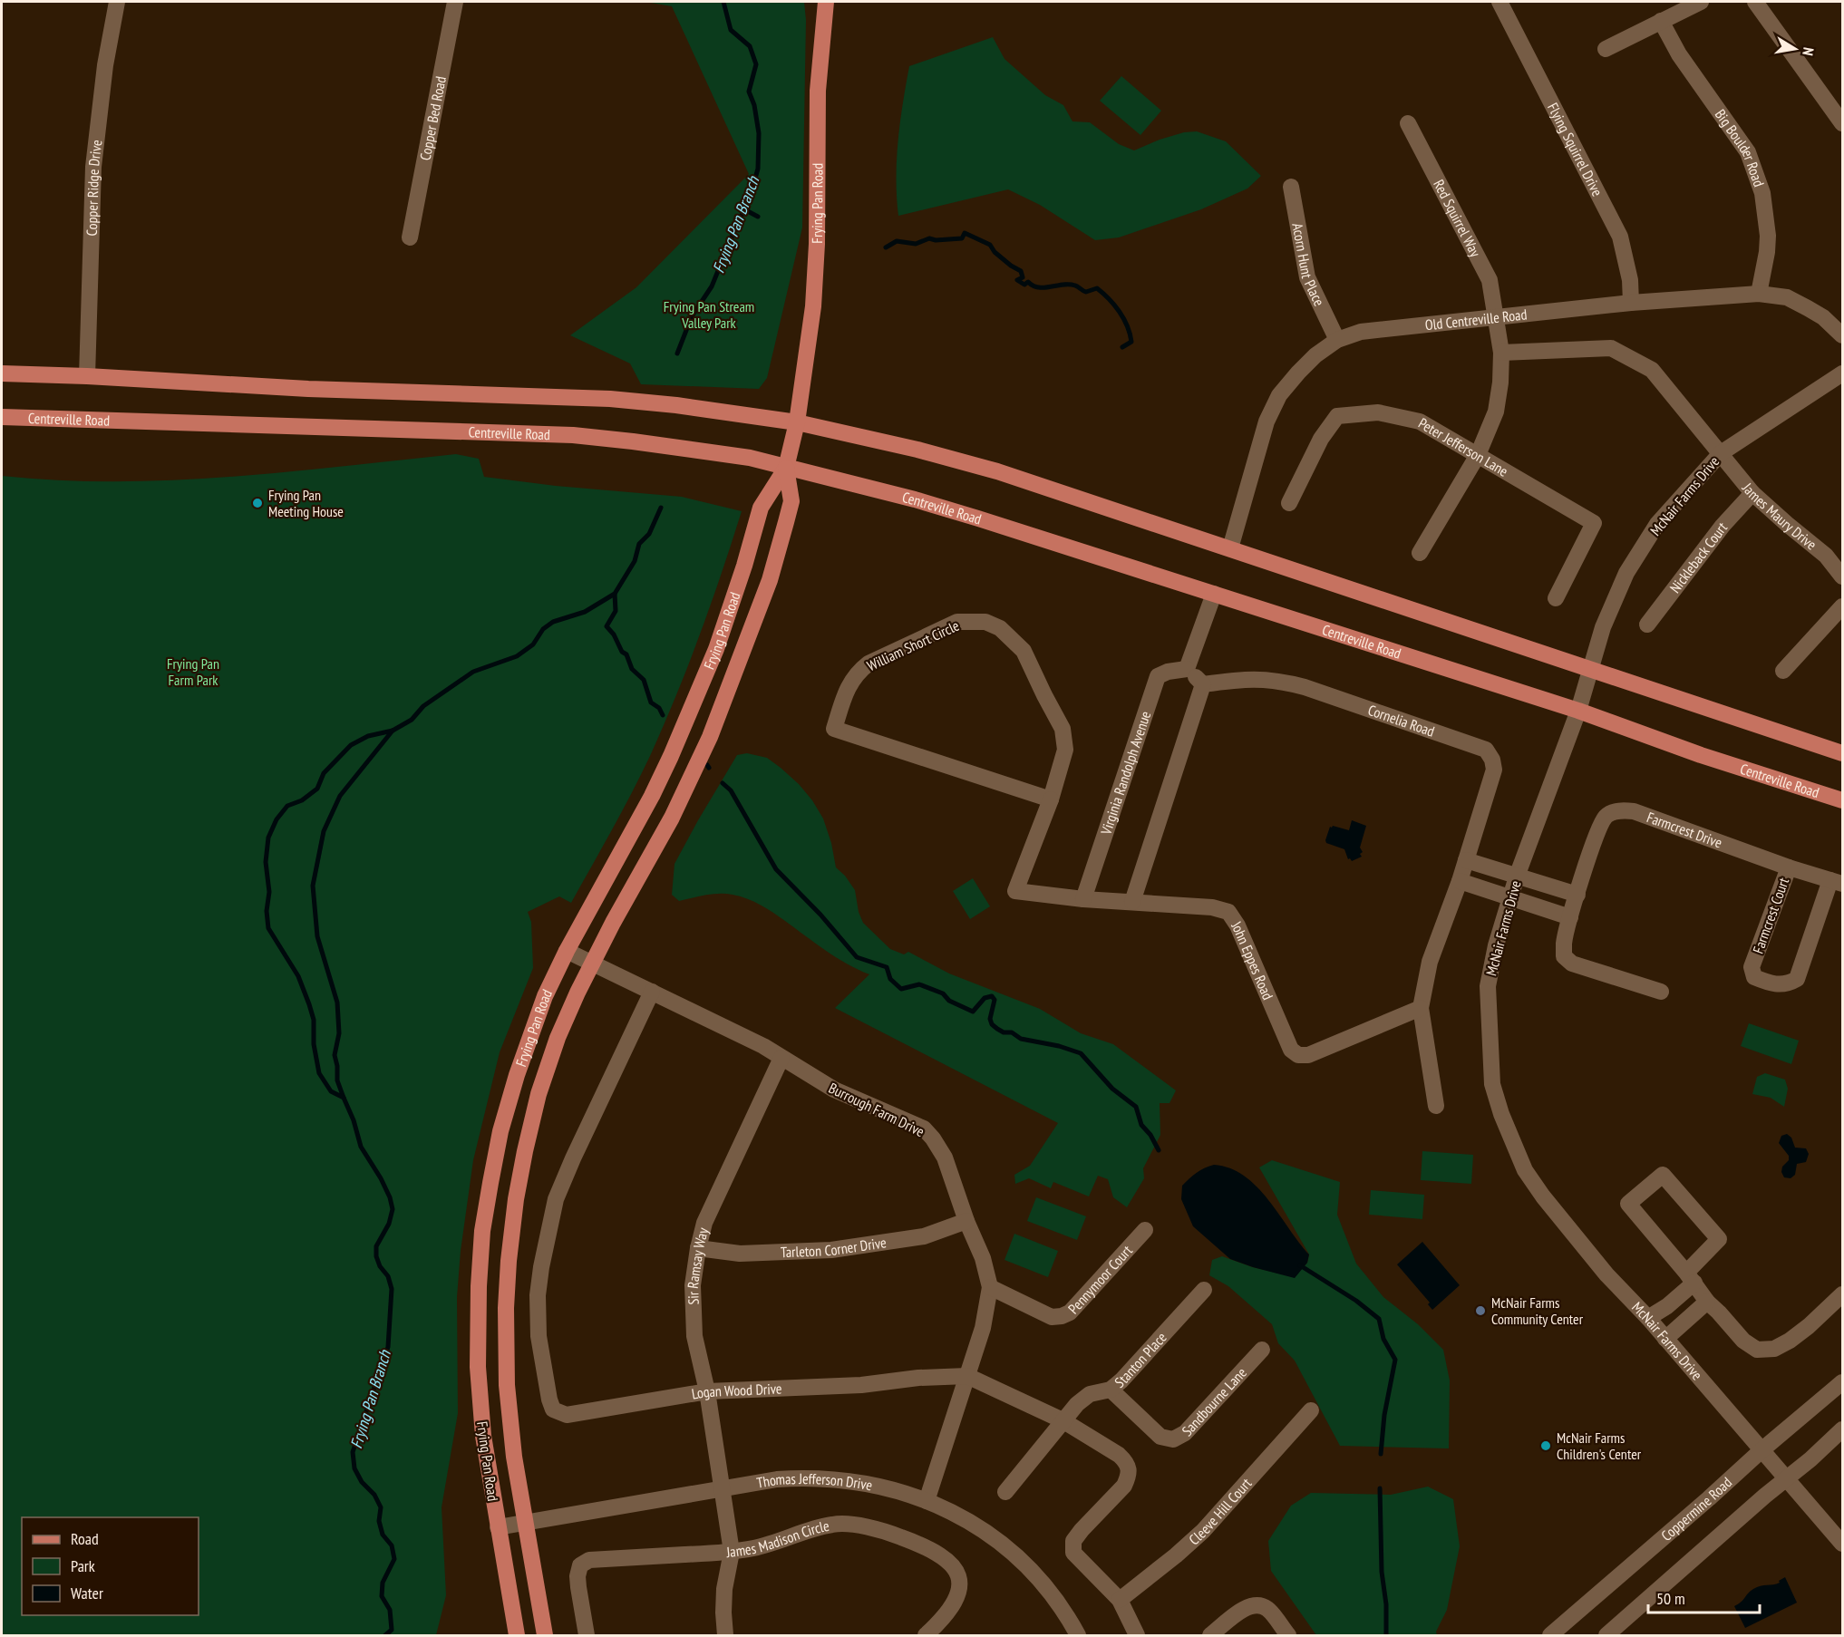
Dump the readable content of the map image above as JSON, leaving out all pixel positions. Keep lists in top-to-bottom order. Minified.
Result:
{"streets":{"main road":["Frying Pan Road","Centreville Road"],"street":["Copper Bed Road","Flying Squirrel Drive","Big Boulder Road","Copper Ridge Drive","Red Squirrel Way","Acorn Hunt Place","Old Centreville Road","Peter Jefferson Lane","McNair Farms Drive","James Maury Drive","Nickleback Court","William Short Circle","Cornelia Road","Virginia Randolph Avenue","Farmcrest Drive","Farmcrest Court","John Eppes Road","Burrough Farm Drive","Tarleton Corner Drive","Sir Ramsay Way","Pennymoor Court","Stanton Place","Logan Wood Drive","Sandbourne Lane","Thomas Jefferson Drive","Coppermine Road","Cleeve Hill Court","James Madison Circle"]},"crossings":[["Flying Squirrel Drive","Old Centreville Road"],["Big Boulder Road","Old Centreville Road"],["Frying Pan Road","Centreville Road"],["Frying Pan Road","Burrough Farm Drive"],["Frying Pan Road","Thomas Jefferson Drive"],["Red Squirrel Way","Old Centreville Road"],["Red Squirrel Way","Peter Jefferson Lane"],["Red Squirrel Way","James Maury Drive"],["Acorn Hunt Place","Old Centreville Road"],["Centreville Road","McNair Farms Drive"],["McNair Farms Drive","James Maury Drive"],["McNair Farms Drive","Coppermine Road"],["James Maury Drive","Nickleback Court"],["William Short Circle","John Eppes Road"],["Cornelia Road","John Eppes Road"],["Virginia Randolph Avenue","John Eppes Road"],["Farmcrest Drive","Farmcrest Court"],["Burrough Farm Drive","Tarleton Corner Drive"],["Burrough Farm Drive","Sir Ramsay Way"],["Burrough Farm Drive","Pennymoor Court"],["Burrough Farm Drive","Logan Wood Drive"],["Burrough Farm Drive","Thomas Jefferson Drive"],["Tarleton Corner Drive","Sir Ramsay Way"],["Sir Ramsay Way","Logan Wood Drive"],["Sir Ramsay Way","Thomas Jefferson Drive"],["Sir Ramsay Way","James Madison Circle"],["Stanton Place","Logan Wood Drive"],["Stanton Place","Sandbourne Lane"],["Logan Wood Drive","Cleeve Hill Court"]],"water":["Frying Pan Branch"],"parks":["Frying Pan Stream Valley Park","Frying Pan Farm Park"],"places":["Frying Pan Meeting House","McNair Farms Community Center","McNair Farms Children's Center"],"legend":["Road","Park","Water"],"scale_bar":"50 m","north":"right"}
